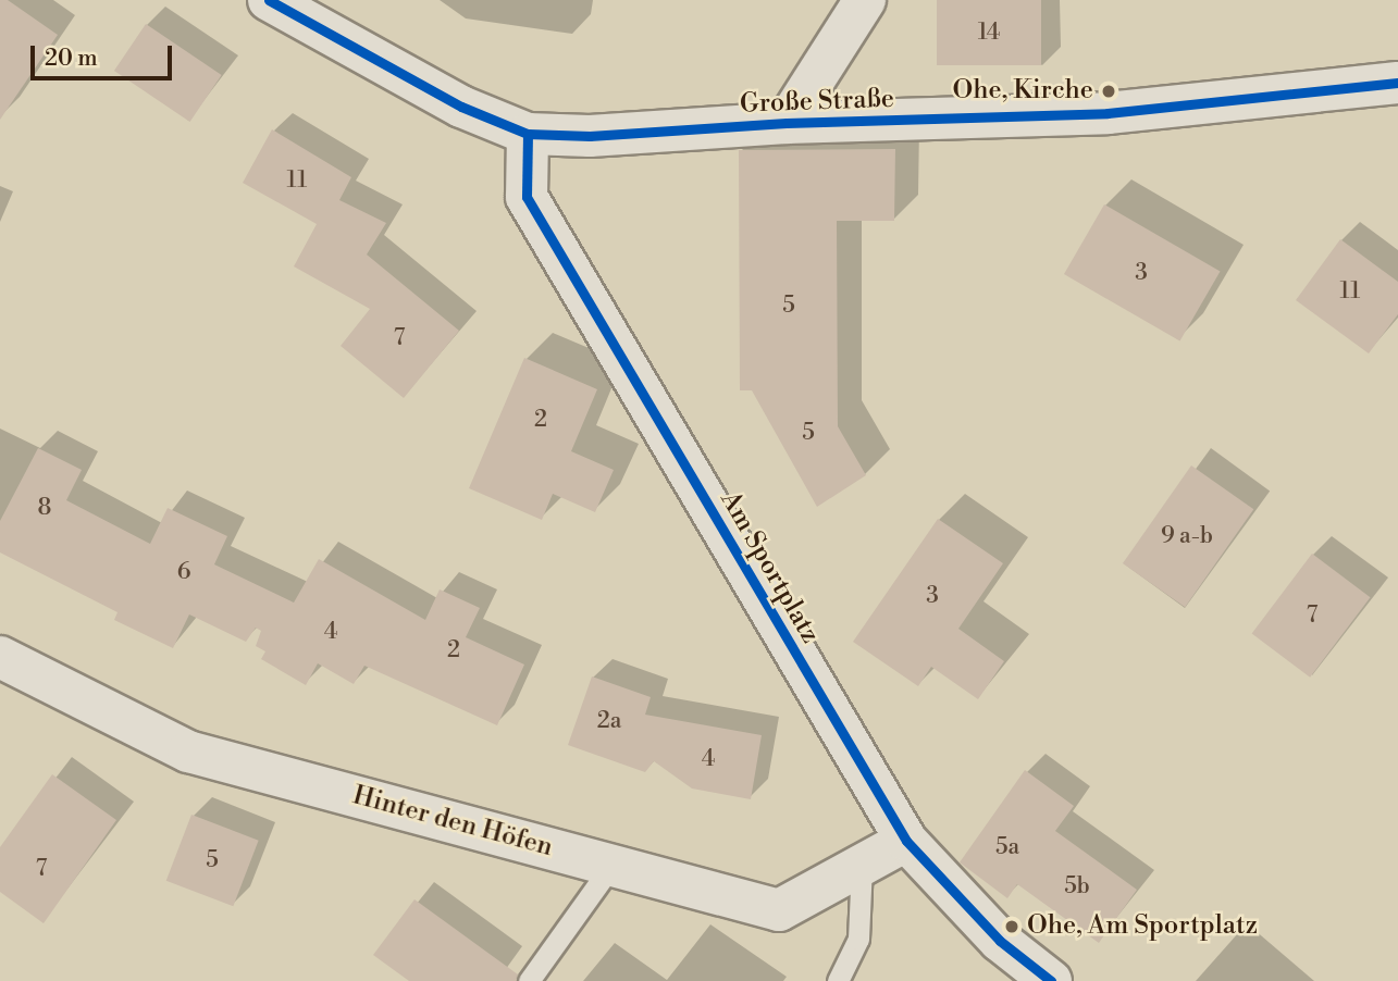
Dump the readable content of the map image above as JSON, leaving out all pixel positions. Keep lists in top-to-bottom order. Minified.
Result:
{"streets":{"street":["Große Straße","Am Sportplatz","Hinter den Höfen"]},"crossings":[["Große Straße","Am Sportplatz"],["Am Sportplatz","Hinter den Höfen"]],"places":["Ohe, Kirche","Ohe, Am Sportplatz"],"house_numbers":["14","11","3","11","5","7","2","5","8","9 a-b","6","3","7","4","2","2a","4","5a","5","7","5b"],"scale_bar":"20 m"}
